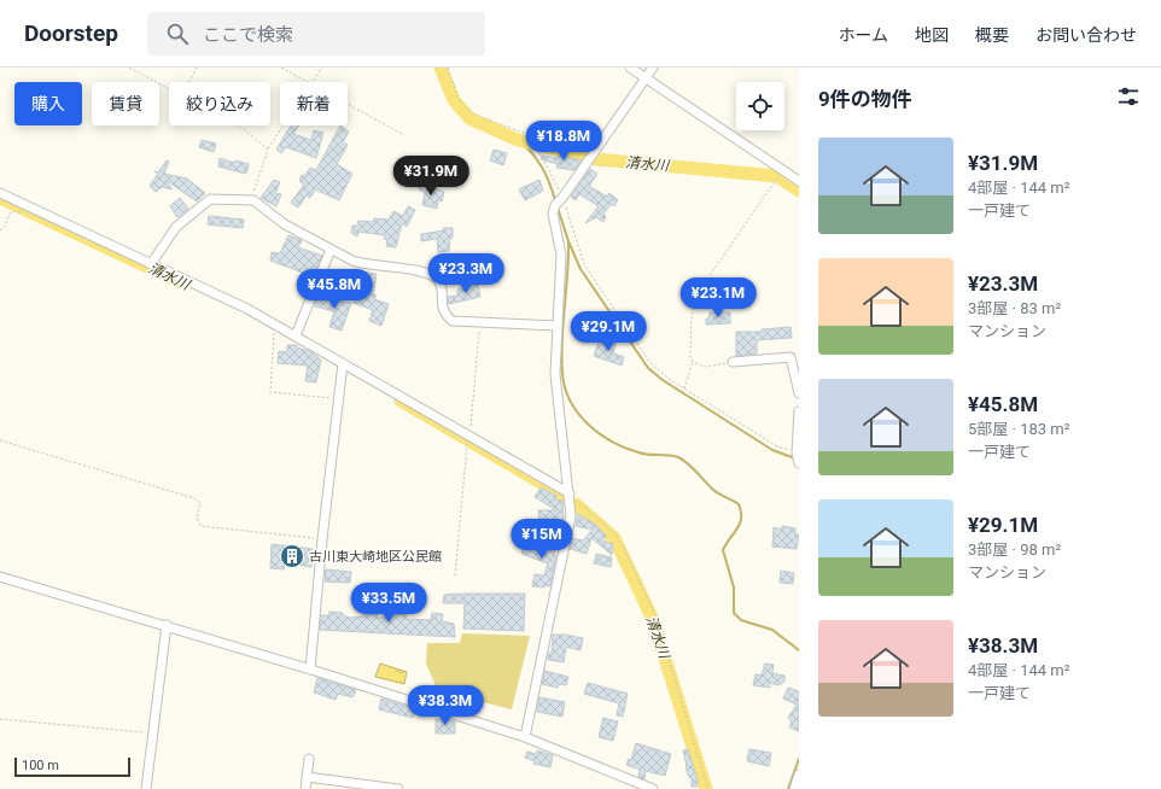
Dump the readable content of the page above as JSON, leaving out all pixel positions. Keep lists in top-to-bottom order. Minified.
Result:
{"water":["清水川"],"places":{"building":["古川東大崎地区公民館"]},"scale_bar":"100 m","page":{"header":"Doorstep","search":"ここで検索","nav":["ホーム","地図","概要","お問い合わせ"],"heading":"9件の物件","chip":["購入","賃貸","絞り込み","新着"],"price":["¥18.8M","¥31.9M","¥23.3M","¥45.8M","¥23.1M","¥29.1M","¥15M","¥33.5M","¥38.3M"],"list":[{"name":"¥31.9M","note":"4部屋 · 144 m² · 一戸建て"},{"name":"¥23.3M","note":"3部屋 · 83 m² · マンション"},{"name":"¥45.8M","note":"5部屋 · 183 m² · 一戸建て"},{"name":"¥29.1M","note":"3部屋 · 98 m² · マンション"},{"name":"¥38.3M","note":"4部屋 · 144 m² · 一戸建て"}],"scale":"100 m"}}
